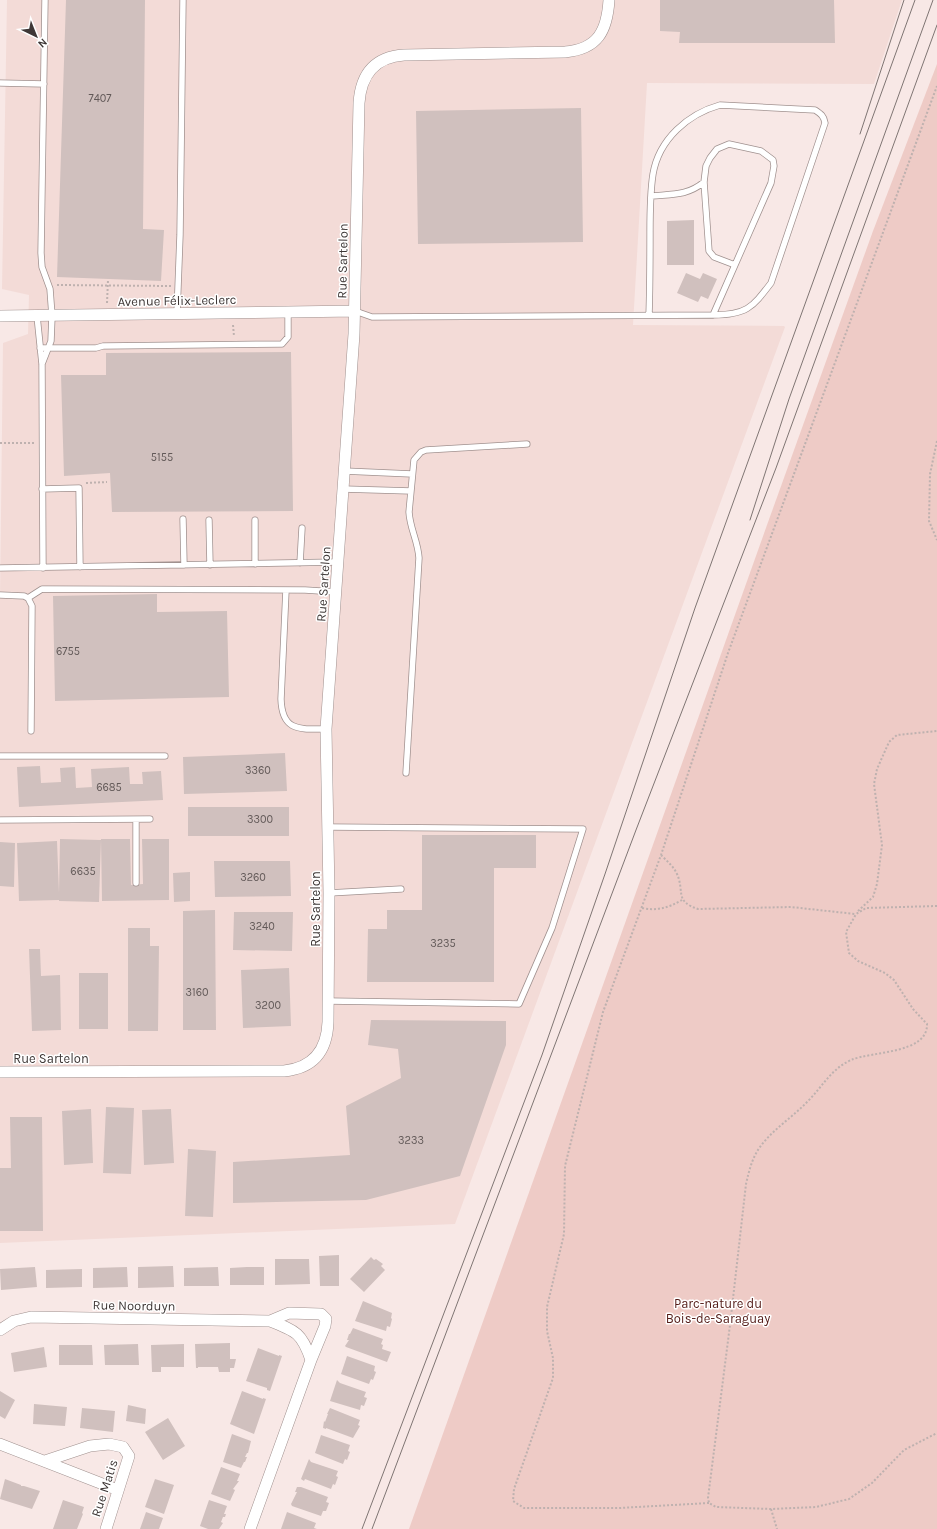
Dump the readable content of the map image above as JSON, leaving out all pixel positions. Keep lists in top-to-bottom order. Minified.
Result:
{"streets":{"street":["Rue Sartelon","Avenue Félix-Leclerc","Rue Noorduyn","Rue Matis"]},"crossings":[["Rue Sartelon","Avenue Félix-Leclerc"]],"parks":["Parc-nature du Bois-de-Saraguay"],"house_numbers":["7407","5155","6755","3360","6685","3300","6635","3260","3240","3235","3160","3200","3233"],"north":"bottom right"}
